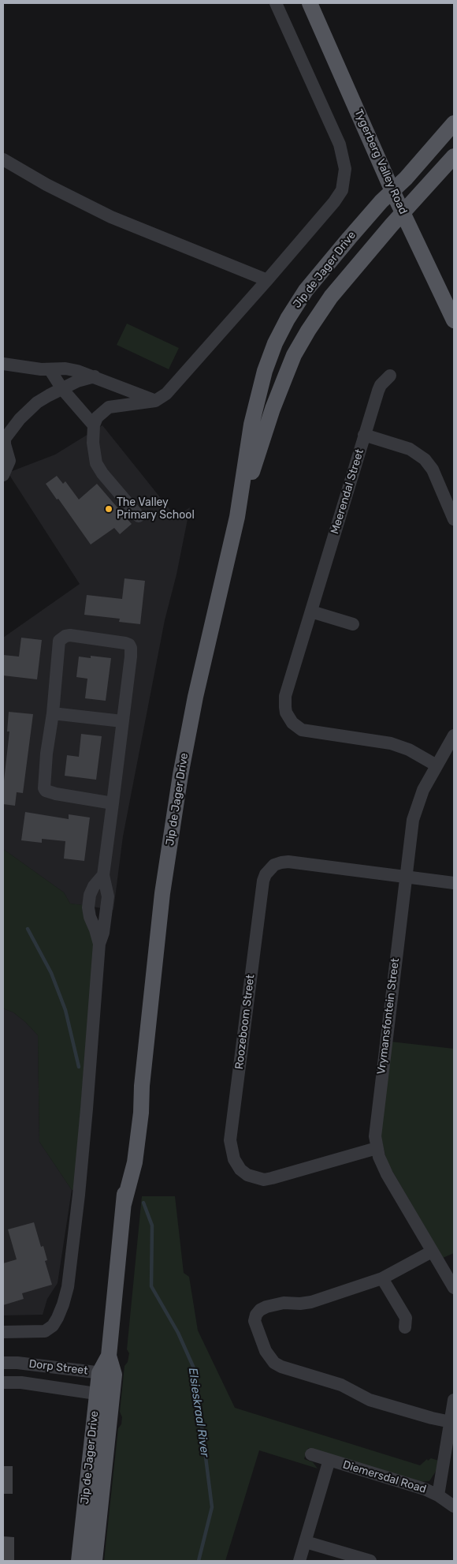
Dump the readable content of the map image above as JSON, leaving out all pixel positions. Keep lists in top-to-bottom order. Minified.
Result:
{"streets":{"main road":["Tygerberg Valley Road","Jip de Jager Drive"],"street":["Meerendal Street","Vrymansfontein Street","Roozeboom Street","Dorp Street","Diemersdal Road"]},"crossings":[["Tygerberg Valley Road","Jip de Jager Drive"],["Jip de Jager Drive","Dorp Street"],["Meerendal Street","Vrymansfontein Street"],["Vrymansfontein Street","Roozeboom Street"]],"water":["Elsieskraal River"],"places":["The Valley Primary School"]}
